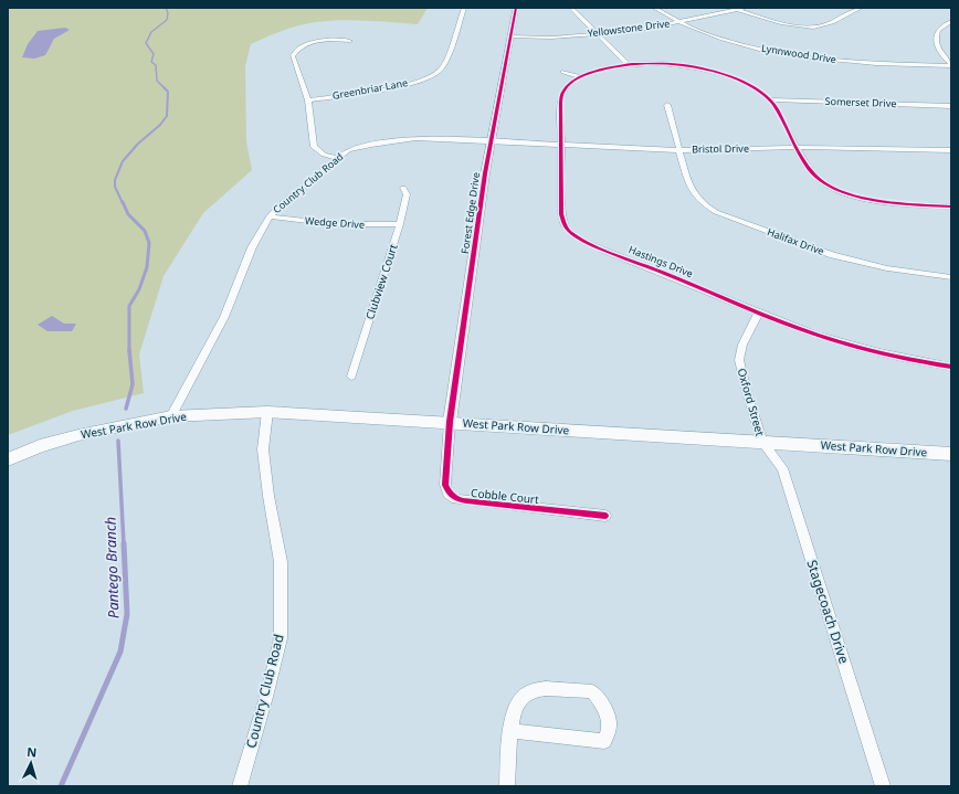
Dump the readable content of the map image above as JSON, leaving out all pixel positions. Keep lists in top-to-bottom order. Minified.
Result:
{"streets":{"main road":["West Park Row Drive"],"street":["Yellowstone Drive","Lynnwood Drive","Greenbriar Lane","Somerset Drive","Bristol Drive","Country Club Road","Forest Edge Drive","Wedge Drive","Halifax Drive","Hastings Drive","Clubview Court","Oxford Street","Cobble Court","Stagecoach Drive"]},"crossings":[["Yellowstone Drive","Lynnwood Drive"],["Yellowstone Drive","Forest Edge Drive"],["Somerset Drive","Hastings Drive"],["Bristol Drive","Country Club Road"],["Bristol Drive","Forest Edge Drive"],["Bristol Drive","Halifax Drive"],["Bristol Drive","Hastings Drive"],["Country Club Road","Forest Edge Drive"],["Country Club Road","Wedge Drive"],["Country Club Road","West Park Row Drive"],["Forest Edge Drive","West Park Row Drive"],["Forest Edge Drive","Cobble Court"],["Wedge Drive","Clubview Court"],["Hastings Drive","Oxford Street"],["Oxford Street","West Park Row Drive"],["Oxford Street","Stagecoach Drive"],["West Park Row Drive","Cobble Court"],["West Park Row Drive","Stagecoach Drive"]],"water":["Pantego Branch"],"north":"top"}
